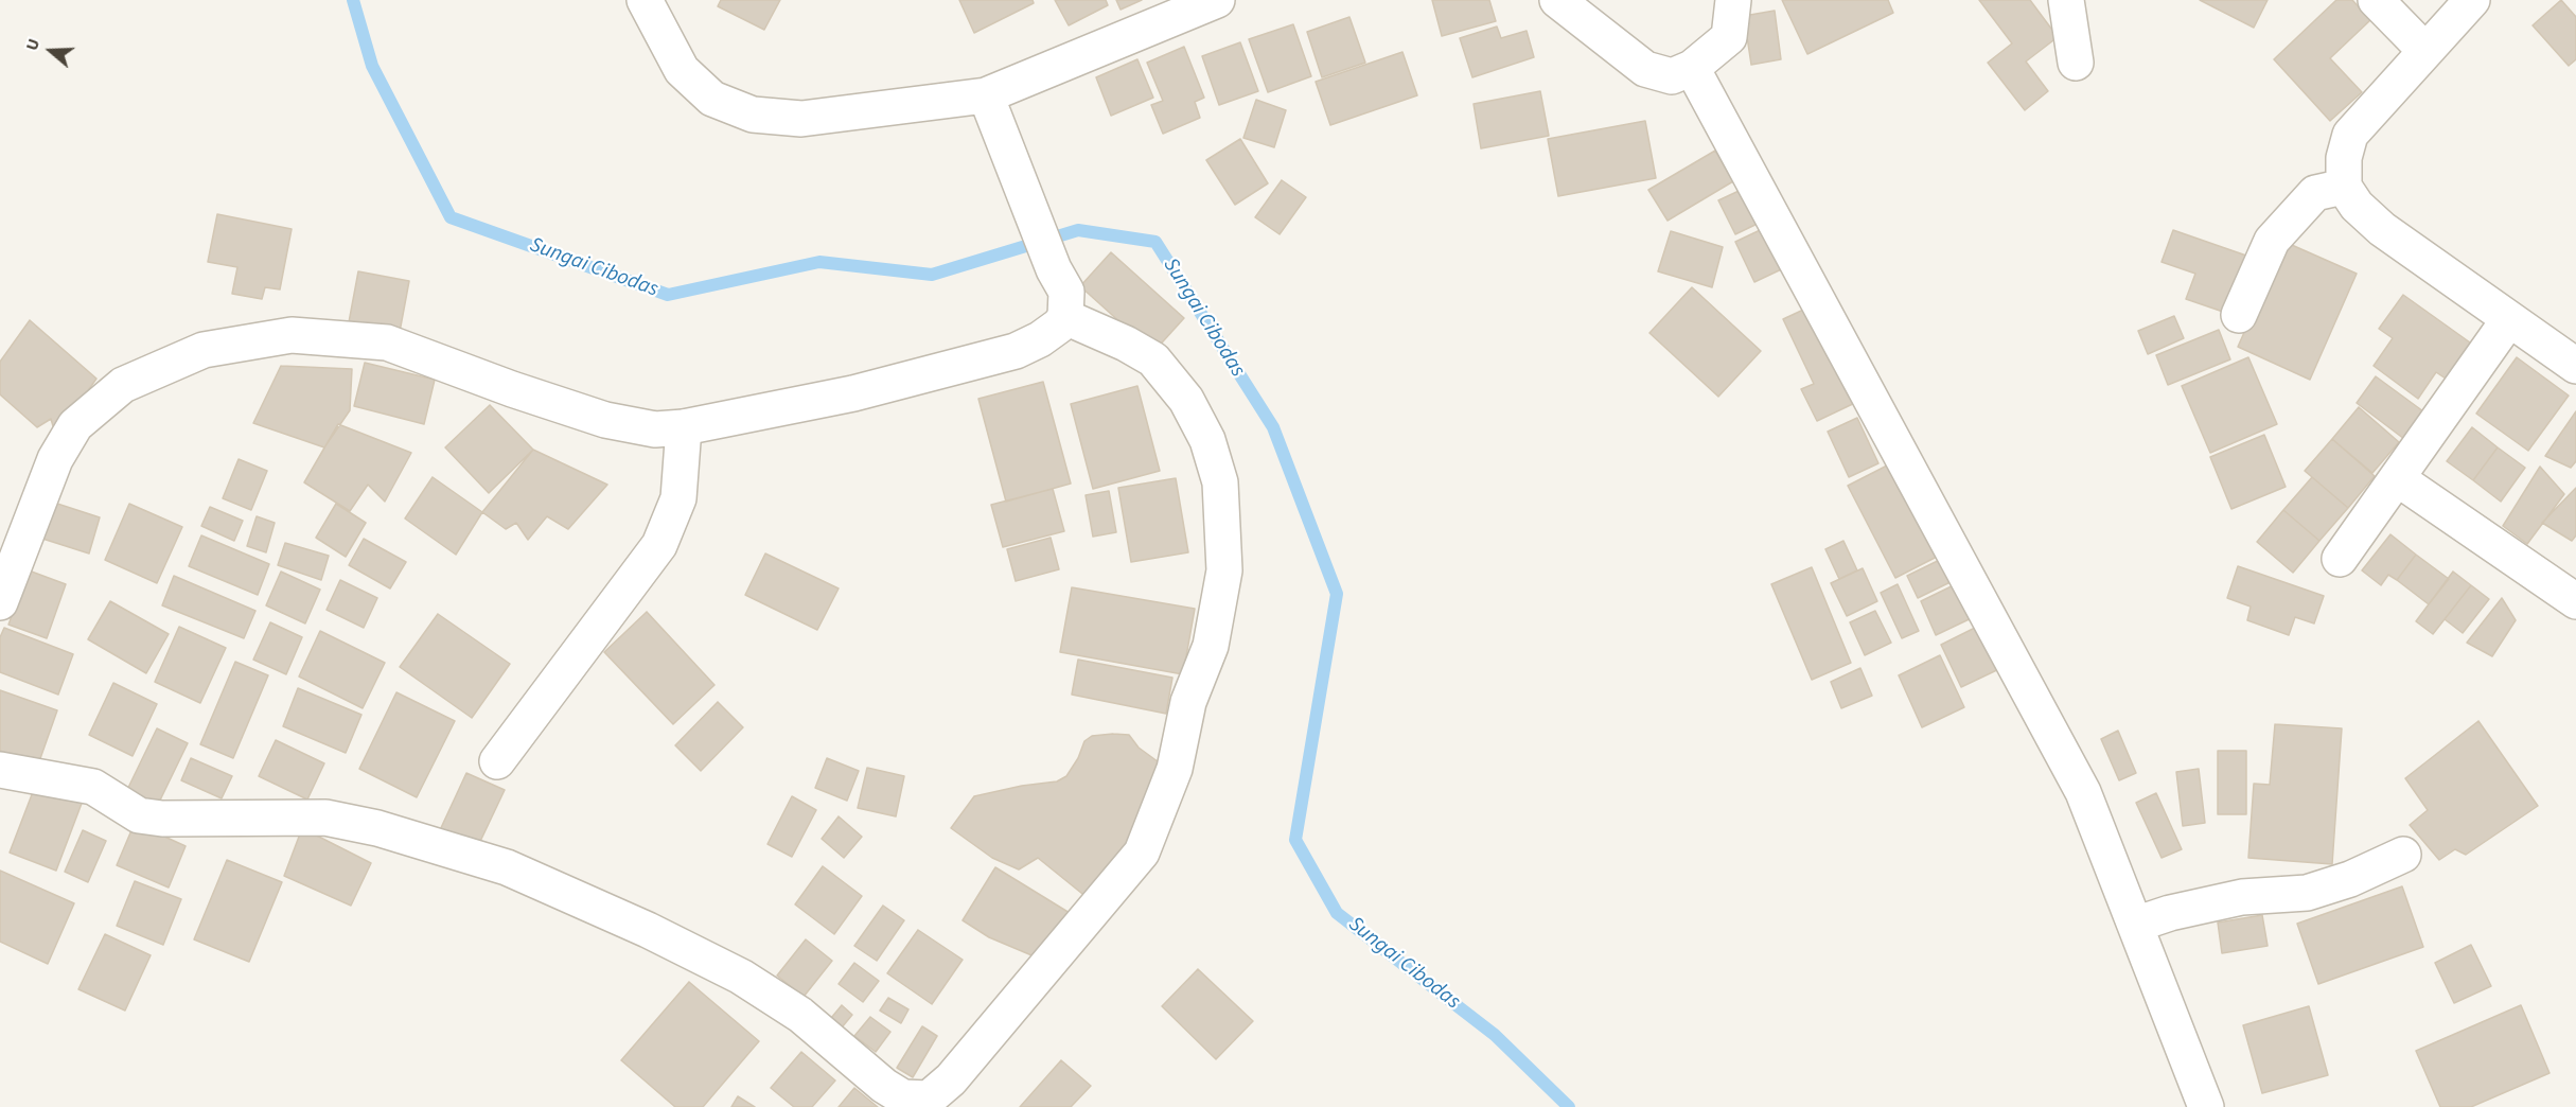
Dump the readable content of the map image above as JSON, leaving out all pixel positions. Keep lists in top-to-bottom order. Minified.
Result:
{"water":["Sungai Cibodas"],"north":"left"}
